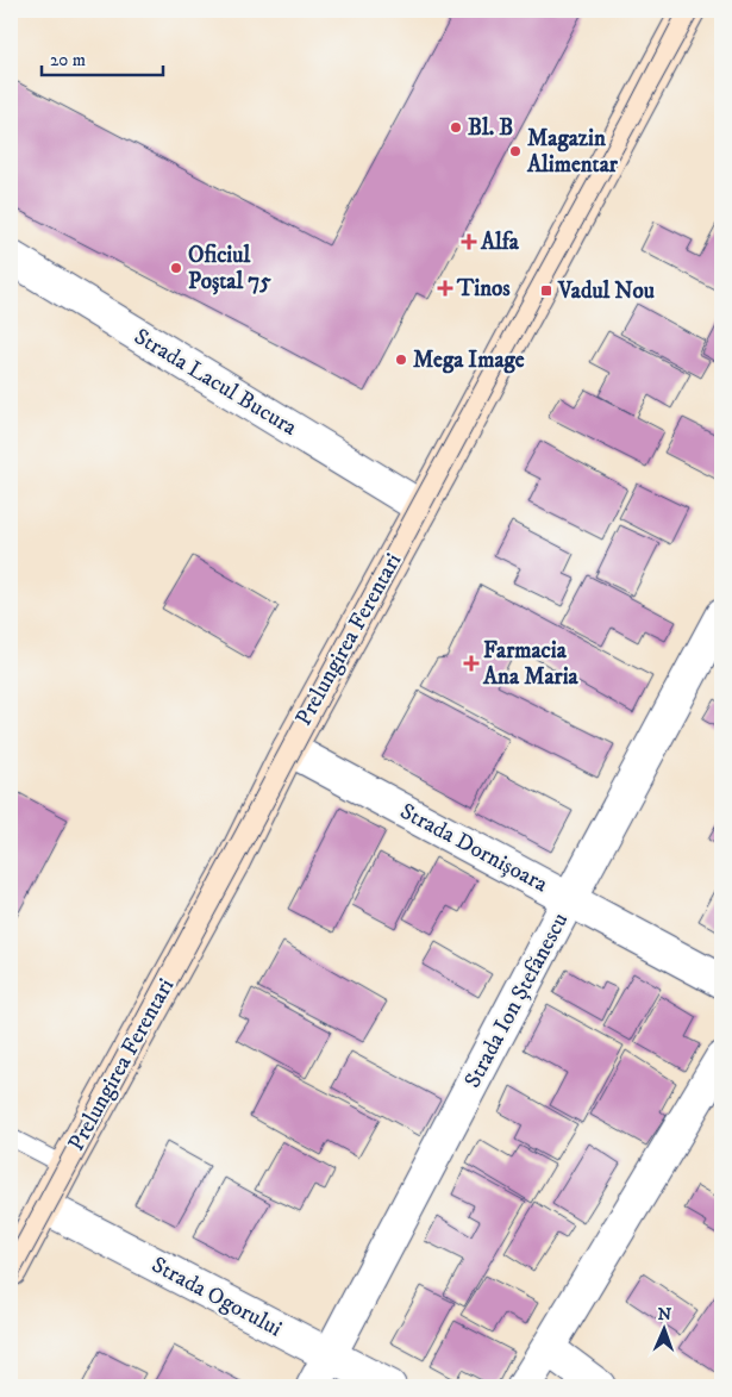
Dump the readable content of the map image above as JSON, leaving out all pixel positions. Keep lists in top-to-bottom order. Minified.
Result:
{"streets":{"main road":["Prelungirea Ferentari"],"street":["Strada Lacul Bucura","Strada Dornișoara","Strada Ion Ștefănescu","Strada Ogorului"]},"crossings":[["Strada Lacul Bucura","Prelungirea Ferentari"],["Prelungirea Ferentari","Strada Dornișoara"],["Prelungirea Ferentari","Strada Ogorului"],["Strada Dornișoara","Strada Ion Ștefănescu"],["Strada Ion Ștefănescu","Strada Ogorului"]],"places":{"other":["Bl. B","Magazin Alimentar","Oficiul Poștal 75","Mega Image"],"health":["Alfa","Tinos","Farmacia Ana Maria"],"transit":["Vadul Nou"]},"scale_bar":"20 m","north":"top"}
